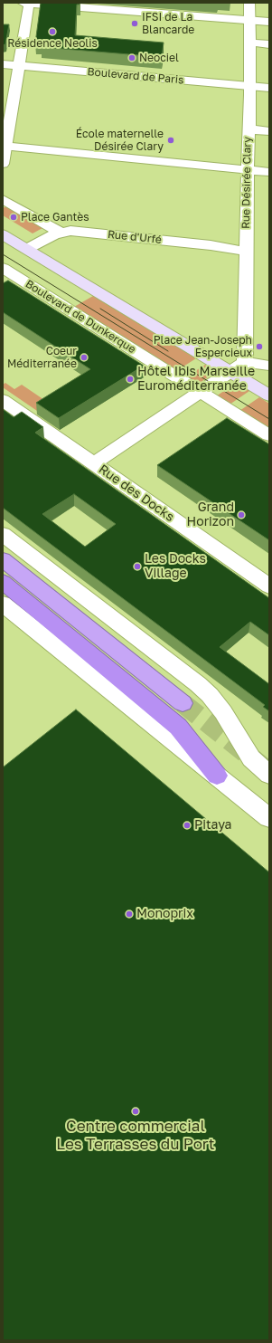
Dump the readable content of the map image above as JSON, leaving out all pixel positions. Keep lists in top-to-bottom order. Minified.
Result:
{"streets":{"street":["Boulevard de Paris","Rue Désirée Clary","Rue d'Urfé","Boulevard de Dunkerque","Rue des Docks"]},"crossings":[["Boulevard de Paris","Rue Désirée Clary"],["Rue Désirée Clary","Rue d'Urfé"]],"places":["IFSI de La Blancarde","Résidence Neolis","Neociel","École maternelle Désirée Clary","Place Gantès","Place Jean-Joseph Espercieux","Coeur Méditerranée","Hôtel Ibis Marseille Euroméditerranée","Grand Horizon","Les Docks Village","Pitaya","Monoprix","Centre commercial Les Terrasses du Port"]}
